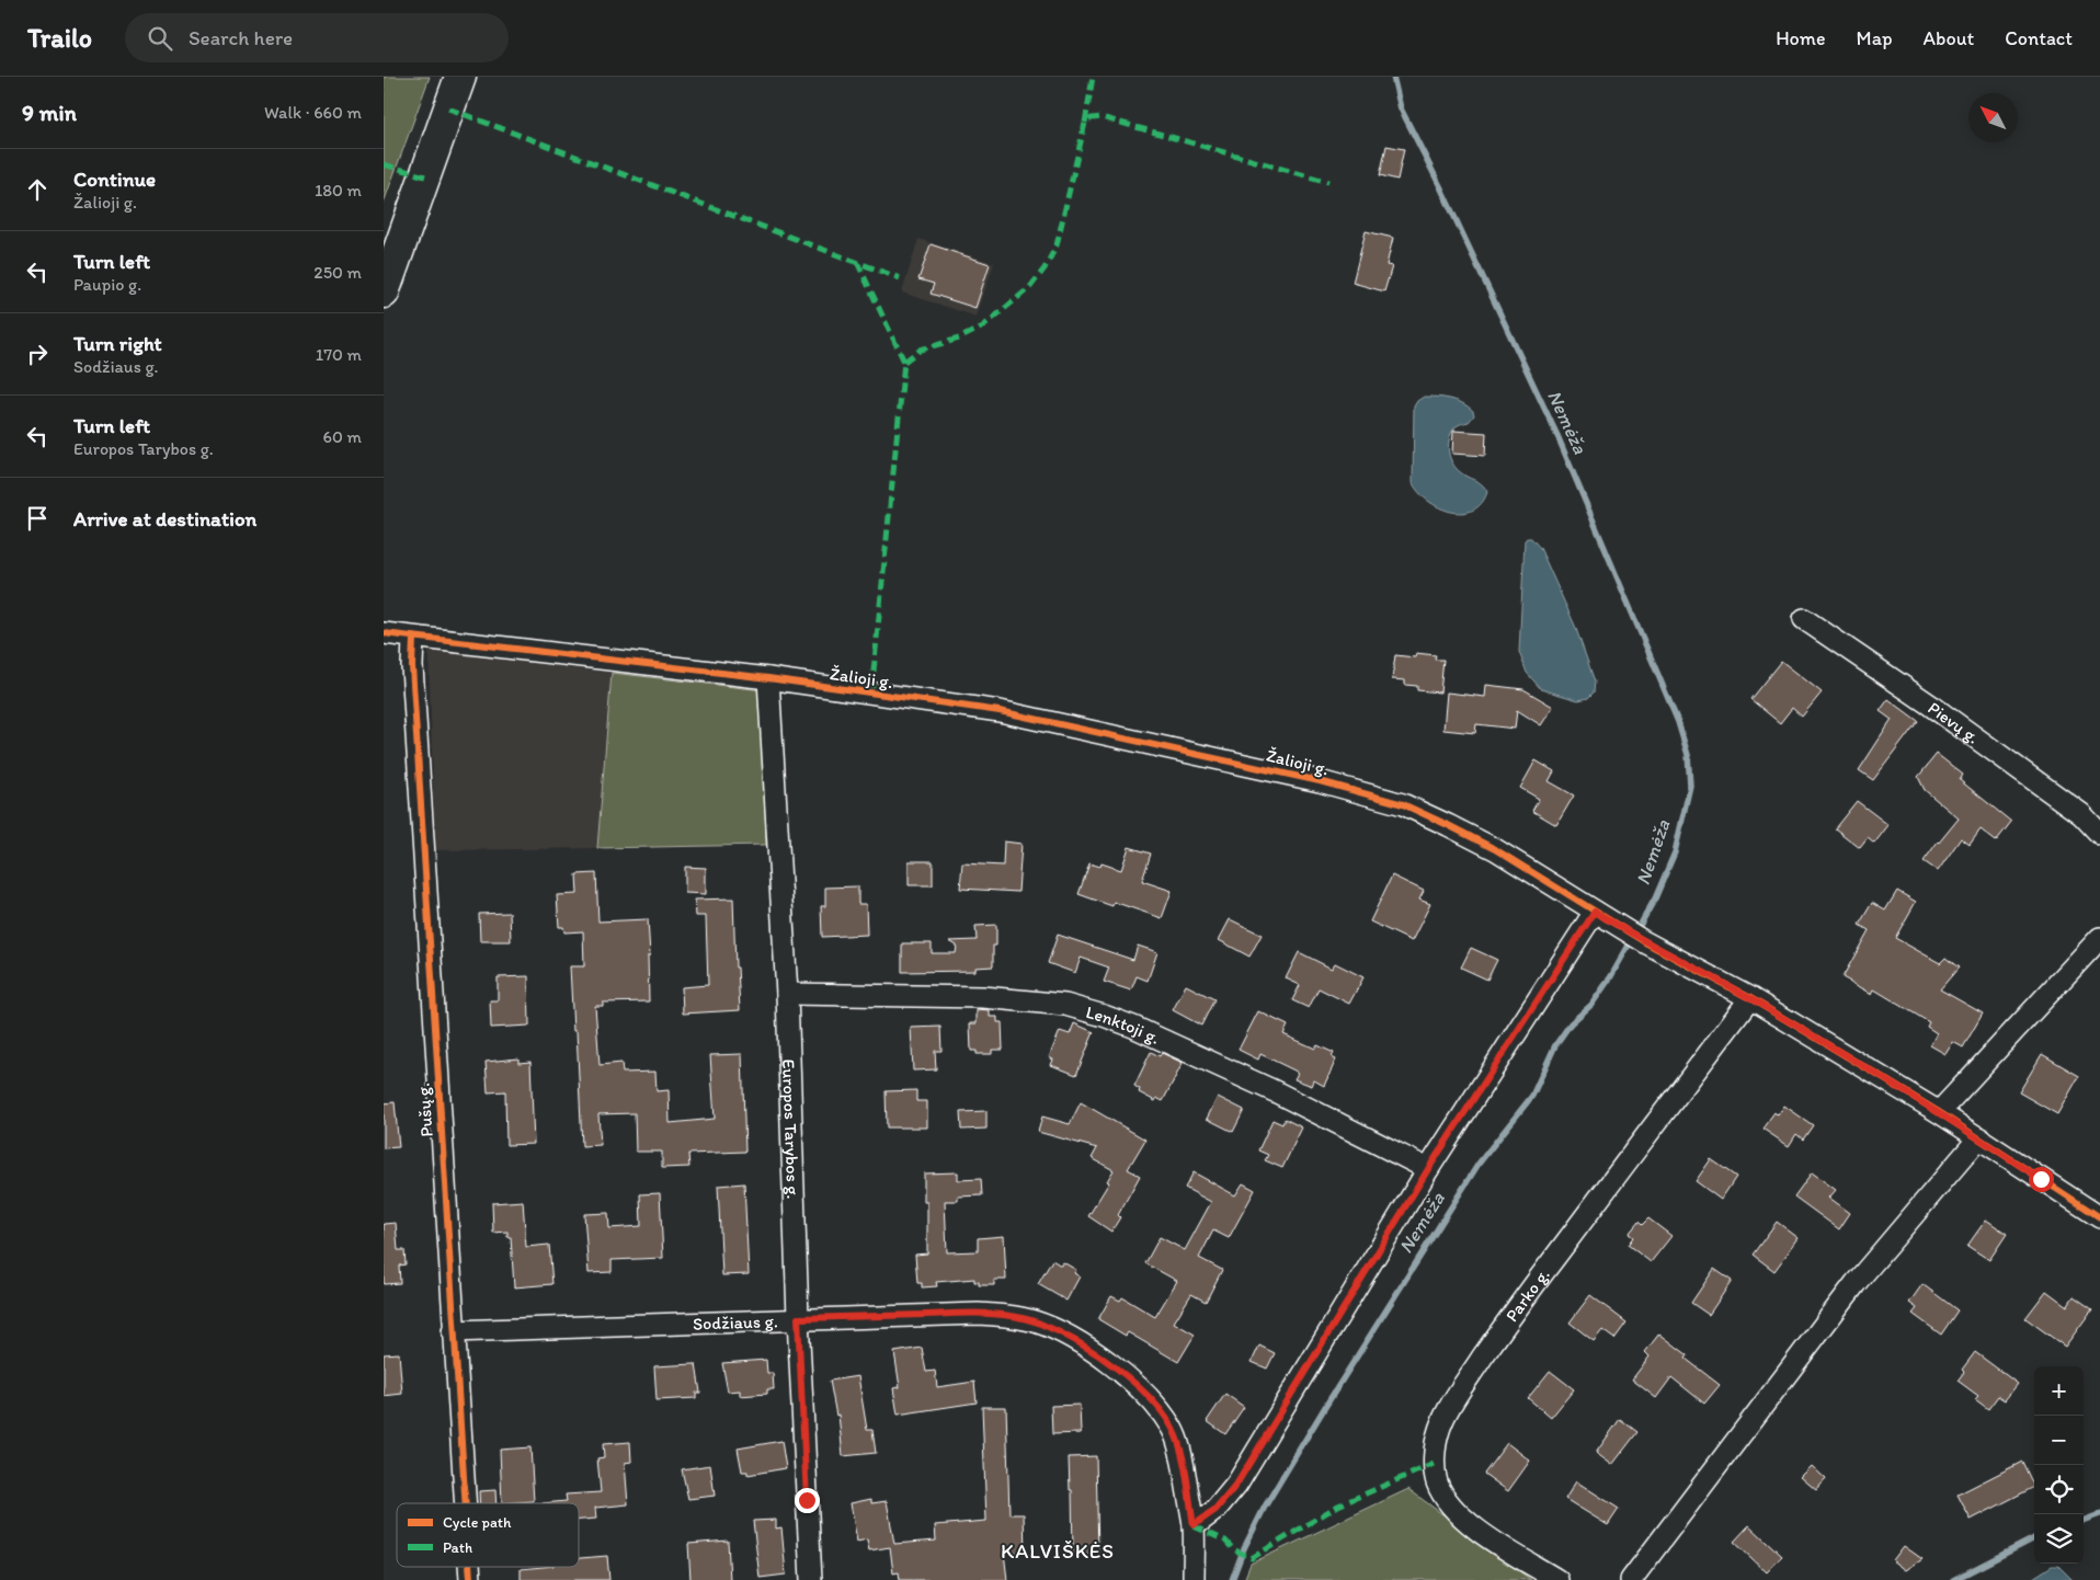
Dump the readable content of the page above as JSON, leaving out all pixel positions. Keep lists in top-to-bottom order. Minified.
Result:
{"streets":{"street":["Žalioji g.","Pievų g.","Lenktoji g.","Pušų g.","Europos Tarybos g.","Parko g.","Sodžiaus g."]},"crossings":[["Žalioji g.","Pušų g."],["Žalioji g.","Europos Tarybos g."],["Žalioji g.","Parko g."],["Lenktoji g.","Europos Tarybos g."],["Pušų g.","Sodžiaus g."],["Europos Tarybos g.","Sodžiaus g."]],"districts":["KALVIŠKĖS"],"water":["Nemėža"],"legend":["Cycle path","Path"],"north":"top left","page":{"header":"Trailo","search":"Search here","nav":["Home","Map","About","Contact"],"heading":["9 min","Walk · 660 m"],"list":[["Continue","Žalioji g.","180 m"],["Turn left","Paupio g.","250 m"],["Turn right","Sodžiaus g.","170 m"],["Turn left","Europos Tarybos g.","60 m"],"Arrive at destination"],"map_buttons":["+","−"]}}
